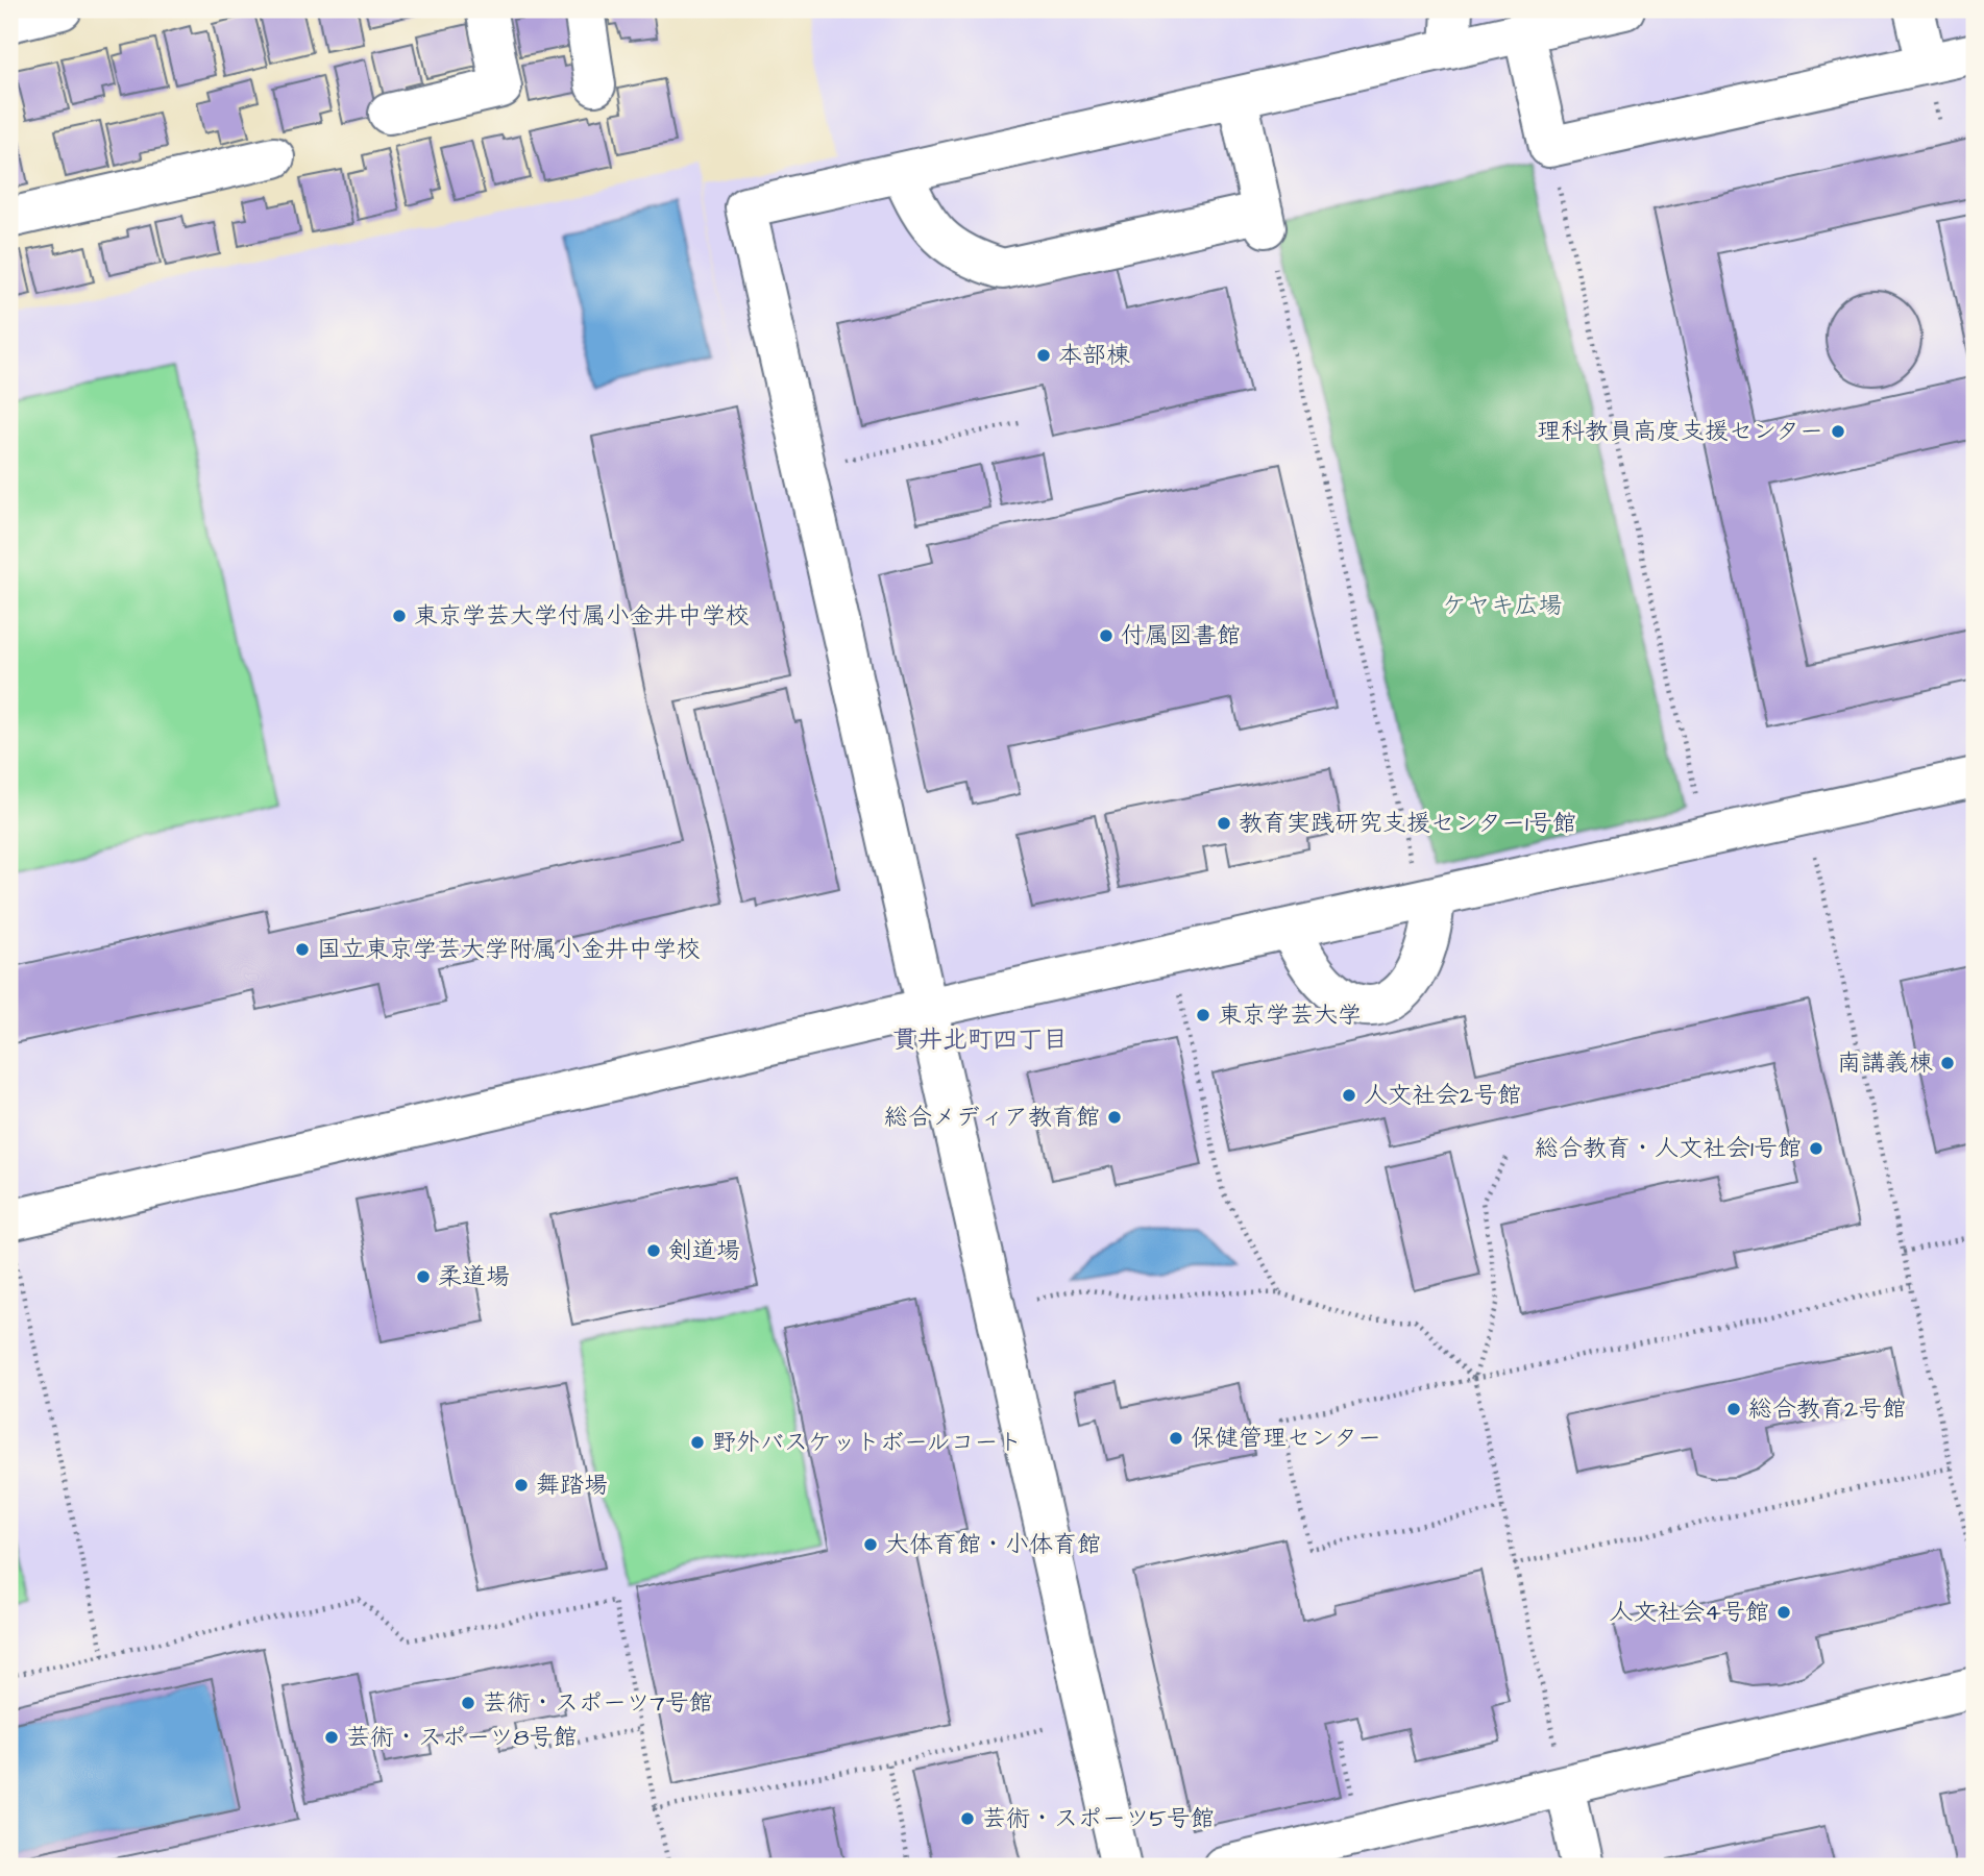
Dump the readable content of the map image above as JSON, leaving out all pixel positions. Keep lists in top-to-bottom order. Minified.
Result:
{"districts":["貫井北町四丁目"],"parks":["ケヤキ広場"],"places":["本部棟","理科教員高度支援センター","東京学芸大学付属小金井中学校","付属図書館","教育実践研究支援センター1号館","国立東京学芸大学附属小金井中学校","東京学芸大学","南講義棟","人文社会2号館","総合メディア教育館","総合教育・人文社会1号館","剣道場","柔道場","総合教育2号館","保健管理センター","野外バスケットボールコート","舞踏場","大体育館・小体育館","人文社会4号館","芸術・スポーツ7号館","芸術・スポーツ8号館","芸術・スポーツ5号館"]}
